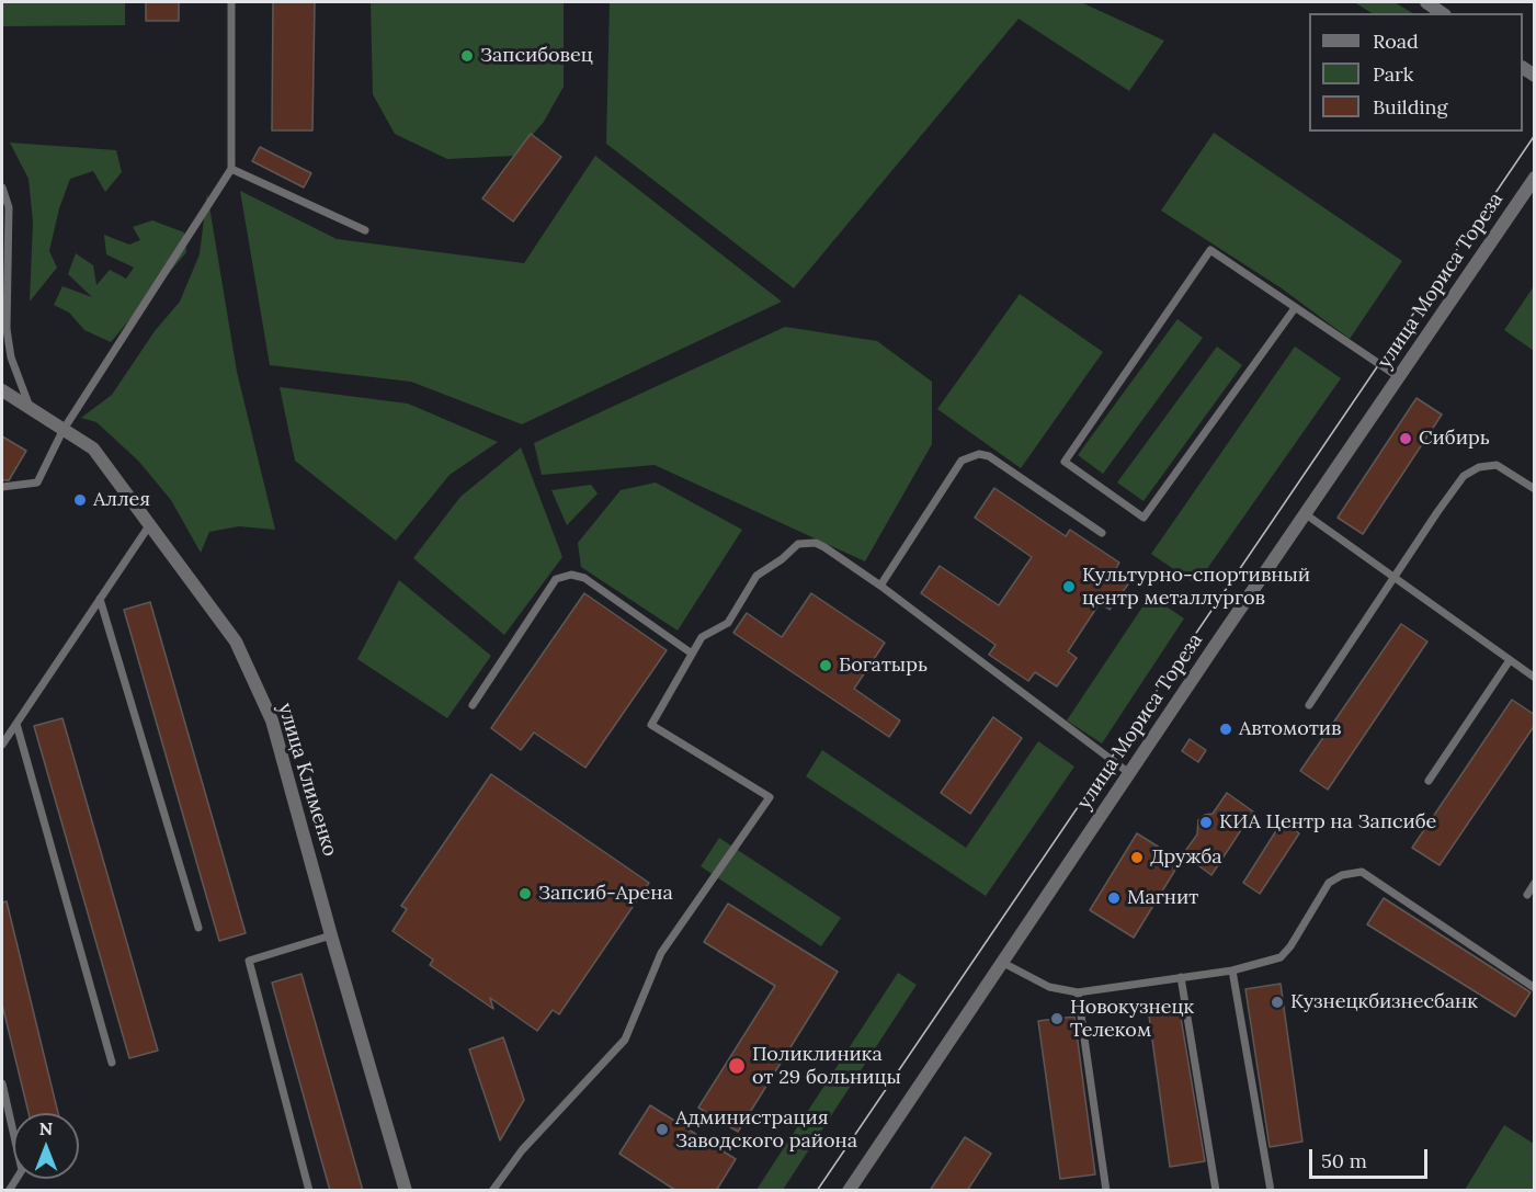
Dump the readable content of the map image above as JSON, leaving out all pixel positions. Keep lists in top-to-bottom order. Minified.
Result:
{"streets":{"street":["улица Мориса Тореза","улица Клименко"]},"places":["Запсибовец","Сибирь","Аллея","Культурно-спортивный центр металлургов","Богатырь","Автомотив","КИА Центр на Запсибе","Дружба","Запсиб-Арена","Магнит","Кузнецкбизнесбанк","Новокузнецк Телеком","Поликлиника от 29 больницы","Администрация Заводского района"],"legend":["Road","Park","Building"],"scale_bar":"50 m","north":"top"}
